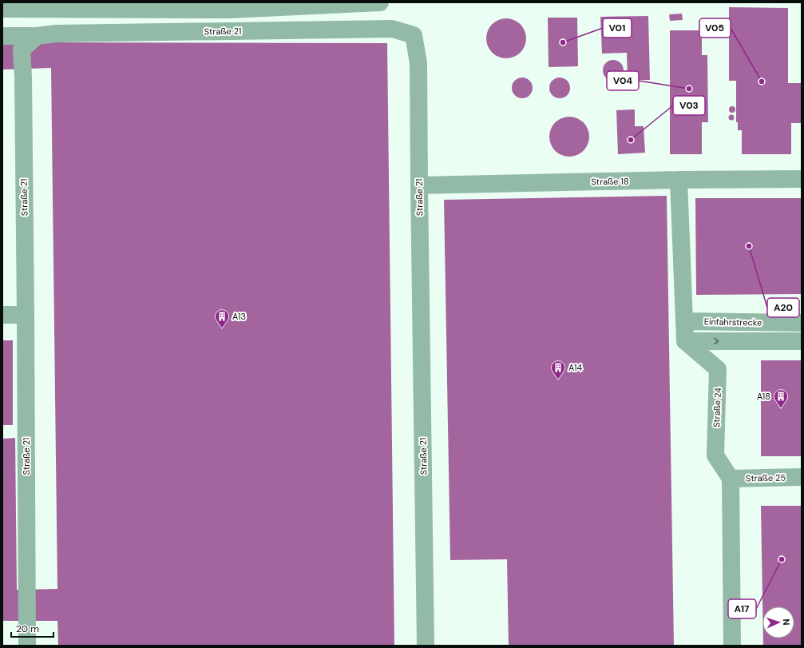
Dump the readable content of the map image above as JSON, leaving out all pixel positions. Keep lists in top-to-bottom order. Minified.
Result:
{"streets":{"street":["Straße 21","Straße 18","Einfahrstrecke","Straße 24","Straße 25"]},"crossings":[["Straße 21","Straße 18"],["Straße 24","Straße 25"]],"places":{"other":["V01","V05","V04","V03","A20","A17"],"building":["A13","A14","A18"]},"scale_bar":"20 m","north":"right"}
